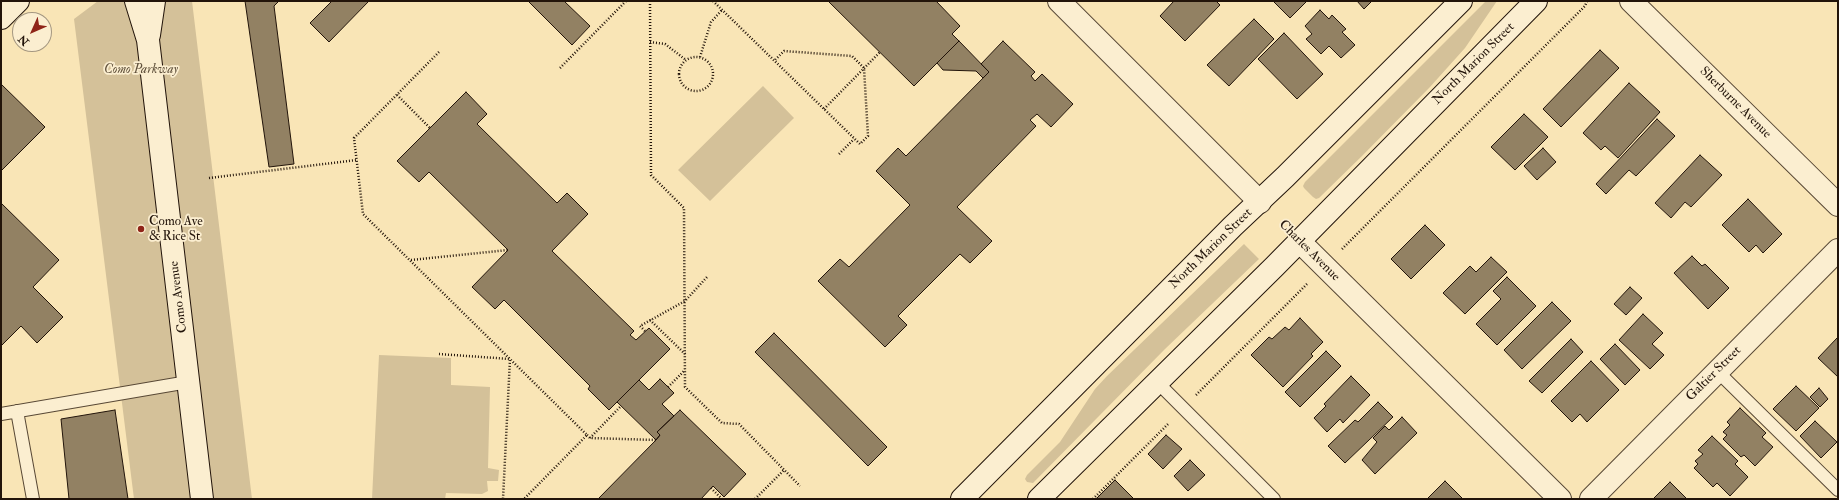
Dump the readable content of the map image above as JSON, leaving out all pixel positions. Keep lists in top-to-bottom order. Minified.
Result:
{"streets":{"main road":["North Marion Street","Sherburne Avenue","Charles Avenue","Como Avenue","Galtier Street"]},"crossings":[["North Marion Street","Charles Avenue"]],"parks":["Como Parkway"],"places":["Como Ave & Rice St"],"north":"bottom left"}
